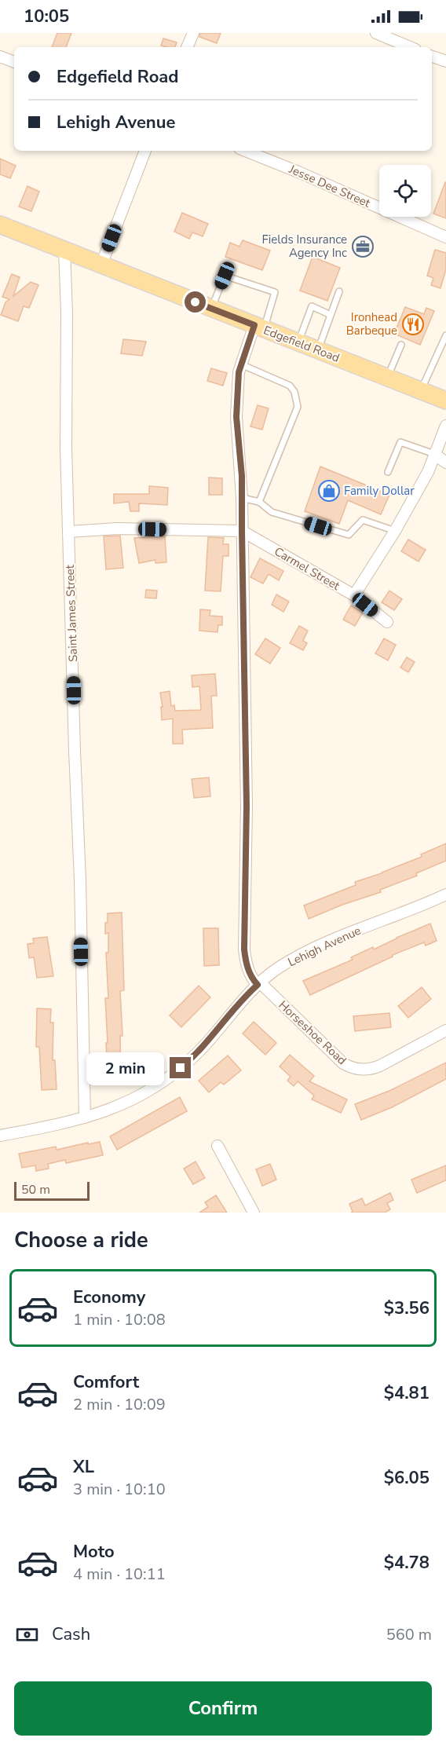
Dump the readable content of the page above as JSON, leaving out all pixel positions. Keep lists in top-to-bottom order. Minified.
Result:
{"streets":{"main road":["Edgefield Road"],"street":["Jesse Dee Street","Carmel Street","Saint James Street","Lehigh Avenue","Horseshoe Road"]},"crossings":[["Edgefield Road","Saint James Street"],["Edgefield Road","Horseshoe Road"],["Carmel Street","Saint James Street"],["Carmel Street","Horseshoe Road"],["Saint James Street","Lehigh Avenue"],["Lehigh Avenue","Horseshoe Road"]],"places":{"office":["Fields Insurance Agency Inc"],"restaurant":["Ironhead Barbeque"],"shop":["Family Dollar"]},"scale_bar":"50 m","page":{"status":"10:05","banner":["Edgefield Road","Lehigh Avenue"],"bubble":"2 min","scale":"50 m","heading":"Choose a ride","list":[{"name":"Economy","note":"1 min · 10:08","value":"$3.56"},{"name":"Comfort","note":"2 min · 10:09","value":"$4.81"},{"name":"XL","note":"3 min · 10:10","value":"$6.05"},{"name":"Moto","note":"4 min · 10:11","value":"$4.78"}],"pay":["Cash","560 m"],"buttons":"Confirm"}}
